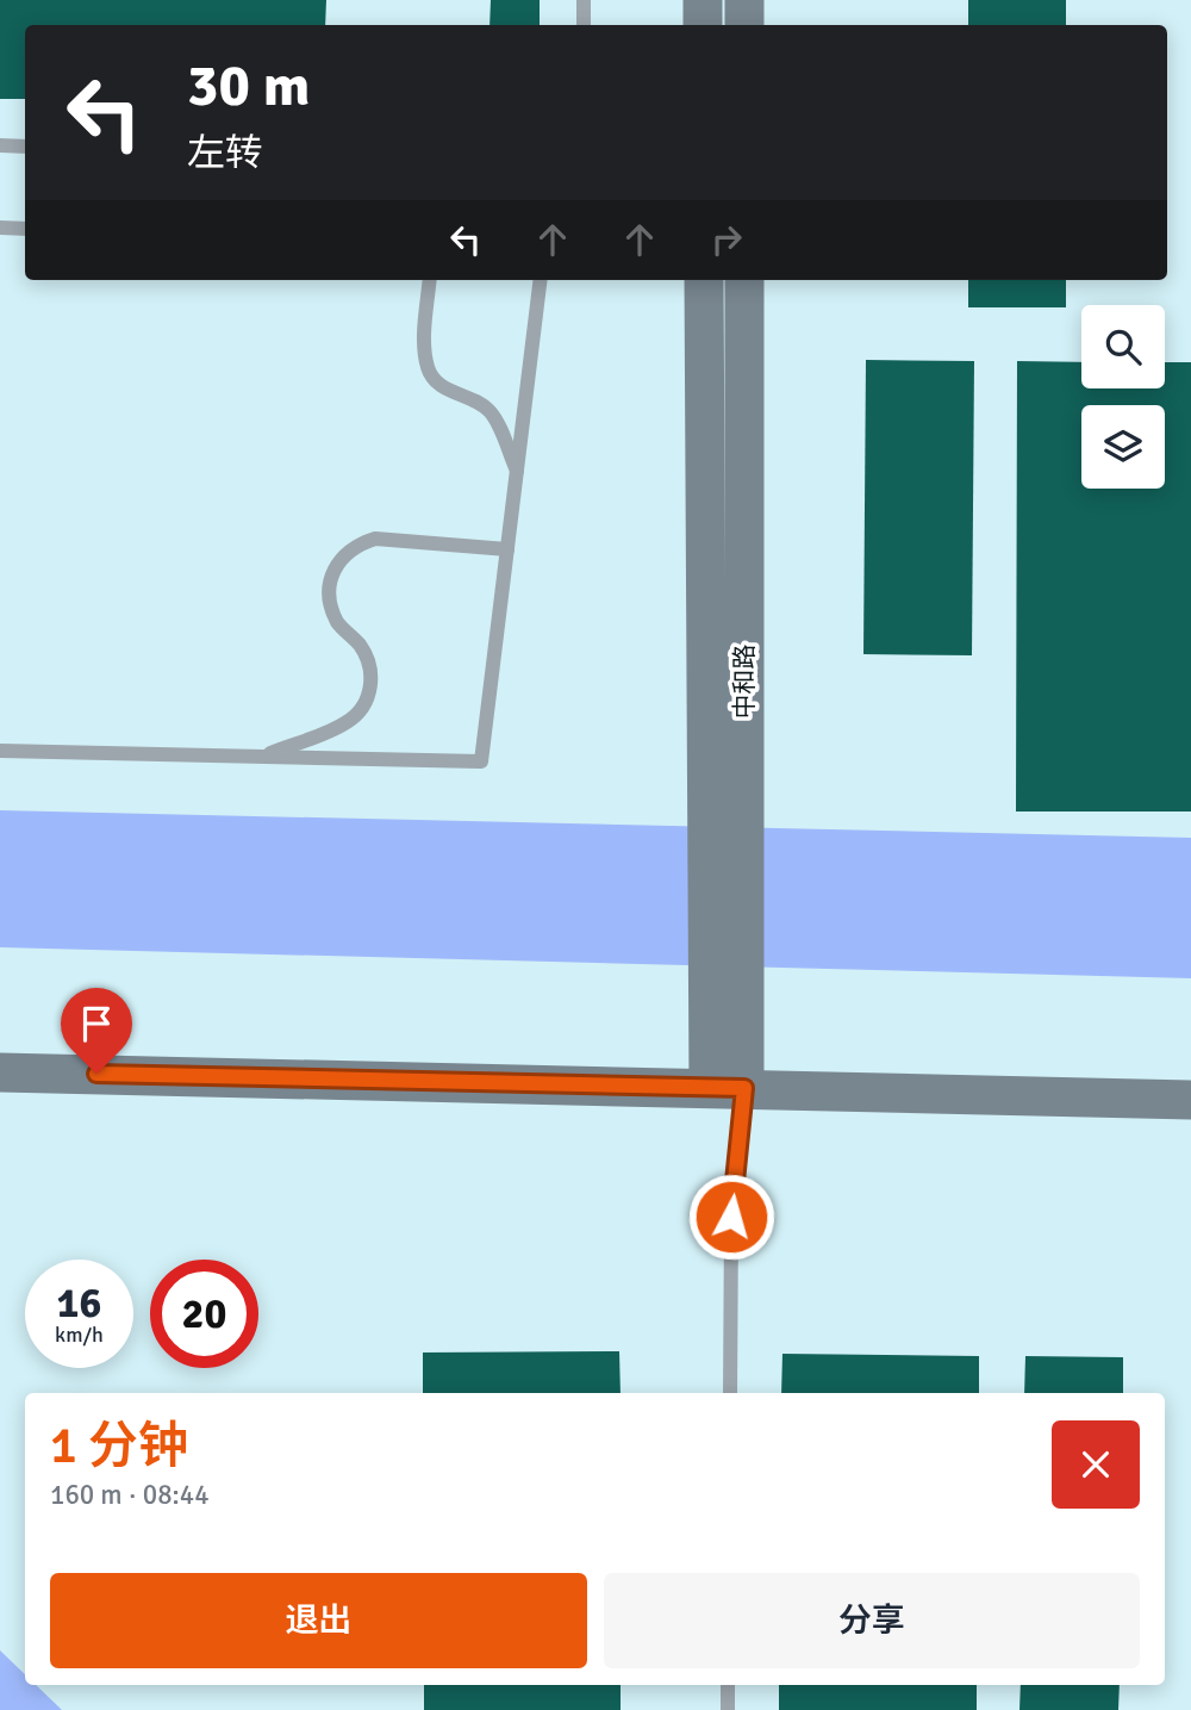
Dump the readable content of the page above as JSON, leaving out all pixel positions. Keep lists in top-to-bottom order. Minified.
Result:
{"streets":{"main road":["中和路"]},"page":{"turn":["30 m","左转"],"speed":"16 km/h","limit":"20","heading":["1 分钟","160 m · 08:44"],"buttons":["退出","分享"]}}
